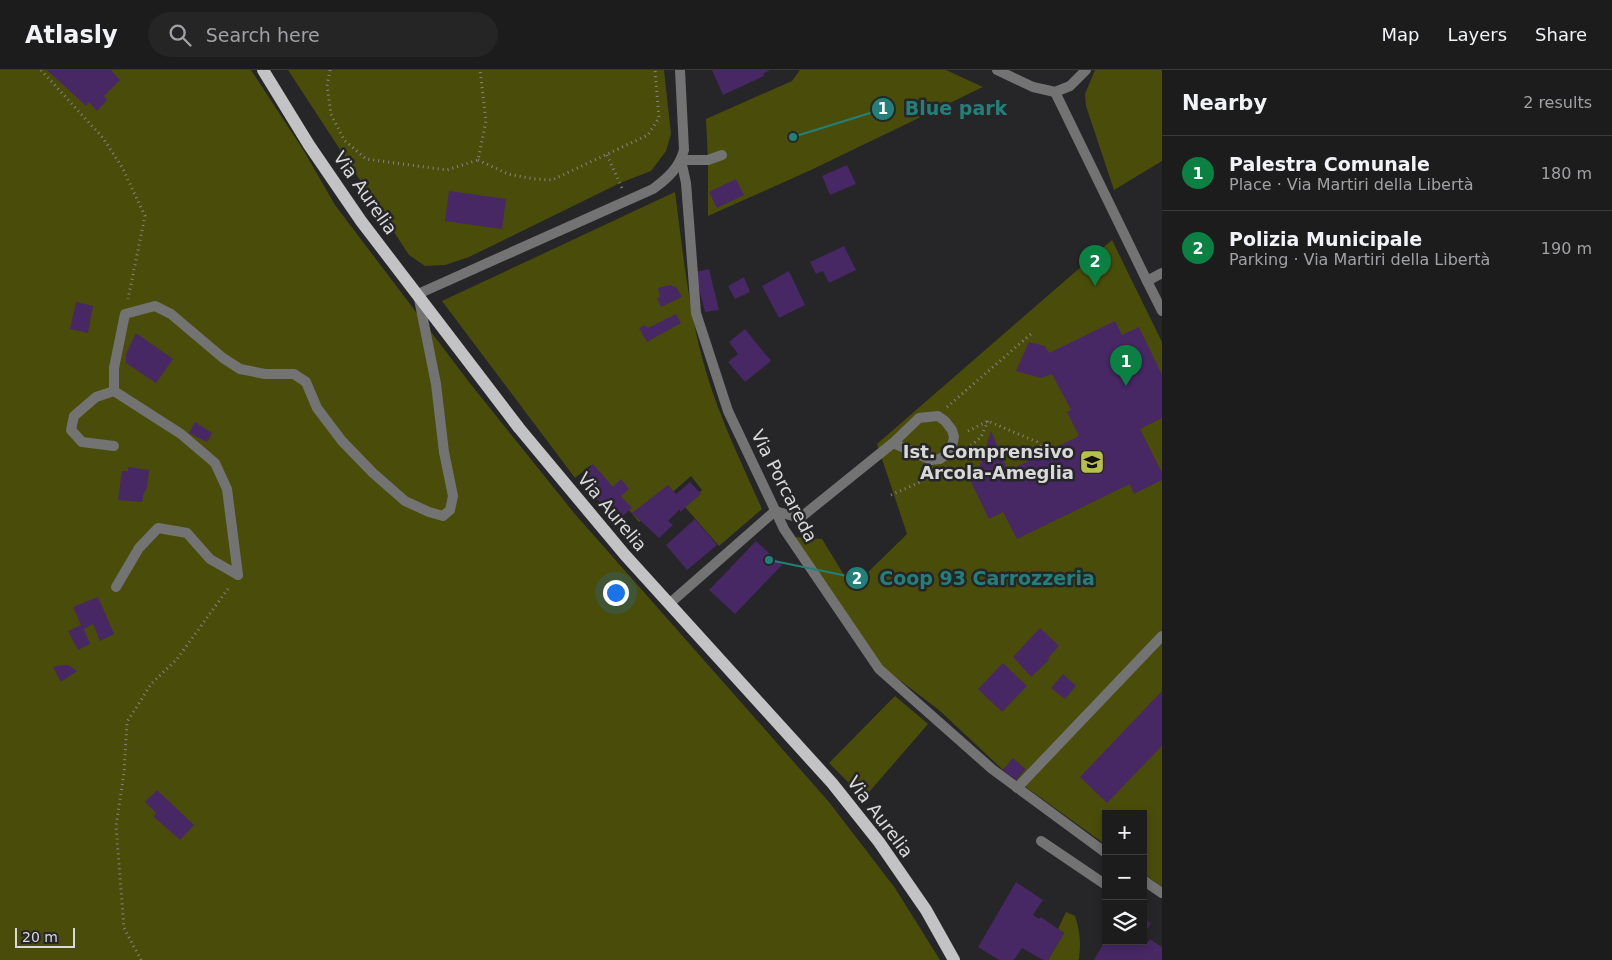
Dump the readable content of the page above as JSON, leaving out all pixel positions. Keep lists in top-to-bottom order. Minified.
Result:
{"streets":{"main road":["Via Aurelia"],"street":["Via Porcareda"]},"places":{"other":["Blue park","Coop 93 Carrozzeria"],"school or university":["Ist. Comprensivo Arcola-Ameglia"]},"scale_bar":"20 m","page":{"header":"Atlasly","search":"Search here","nav":["Map","Layers","Share"],"heading":["Nearby","2 results"],"list":[{"mark":"1","name":"Palestra Comunale","note":"Place · Via Martiri della Libertà","value":"180 m"},{"mark":"2","name":"Polizia Municipale","note":"Parking · Via Martiri della Libertà","value":"190 m"}],"pins":["2","1"],"map_buttons":["+","−"],"scale":"20 m"}}
